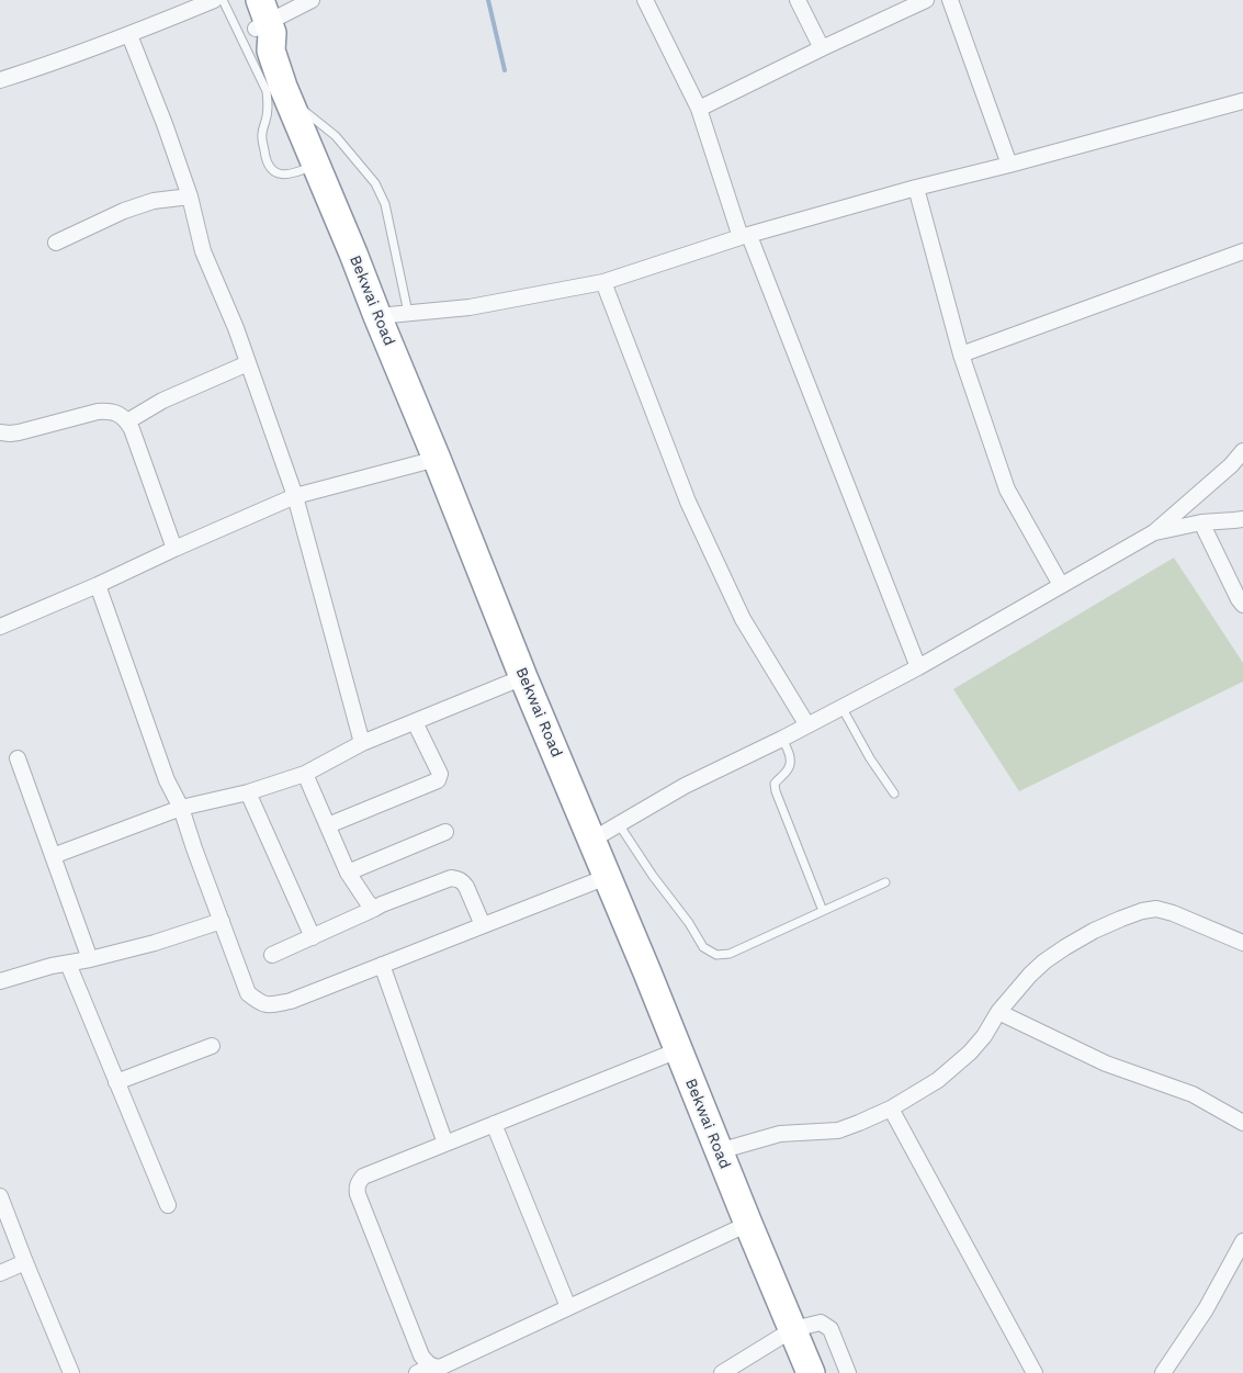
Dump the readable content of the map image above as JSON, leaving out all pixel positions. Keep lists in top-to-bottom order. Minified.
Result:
{"streets":{"highway":["Bekwai Road"]}}
